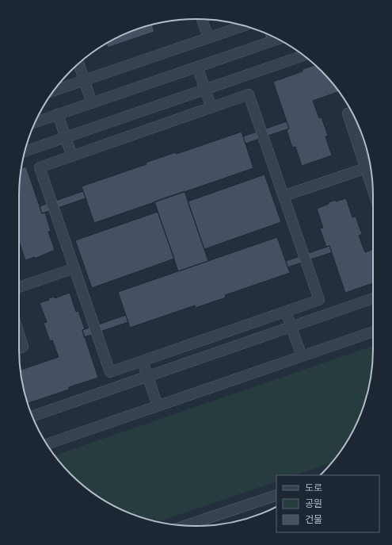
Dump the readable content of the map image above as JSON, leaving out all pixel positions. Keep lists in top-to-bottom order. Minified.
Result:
{"legend":["도로","공원","건물"]}
